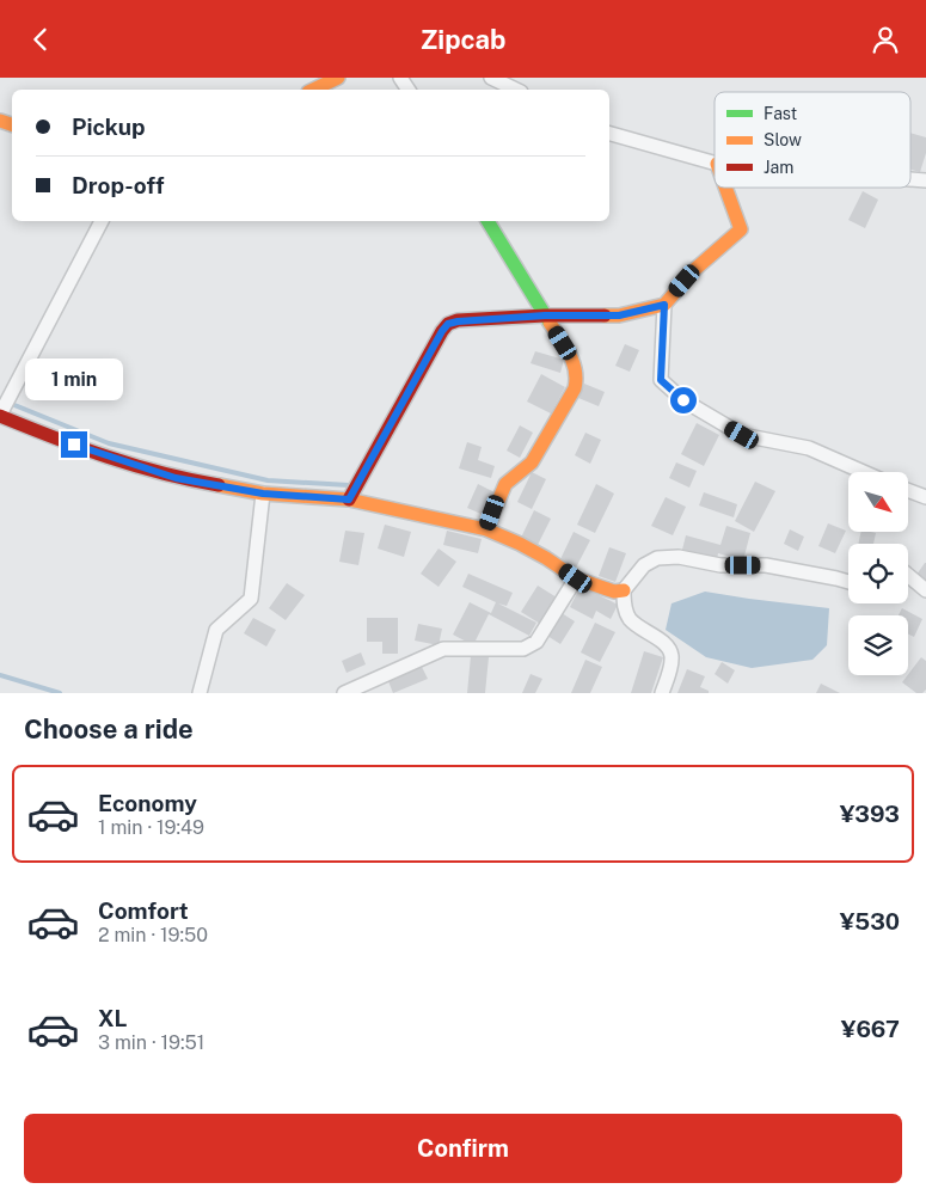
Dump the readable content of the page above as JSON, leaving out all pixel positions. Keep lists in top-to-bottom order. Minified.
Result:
{"legend":["Fast","Slow","Jam"],"north":"bottom right","page":{"header":"Zipcab","banner":["Pickup","Drop-off"],"bubble":"1 min","heading":"Choose a ride","list":[{"name":"Economy","note":"1 min · 19:49","value":"¥393"},{"name":"Comfort","note":"2 min · 19:50","value":"¥530"},{"name":"XL","note":"3 min · 19:51","value":"¥667"}],"buttons":"Confirm"}}
